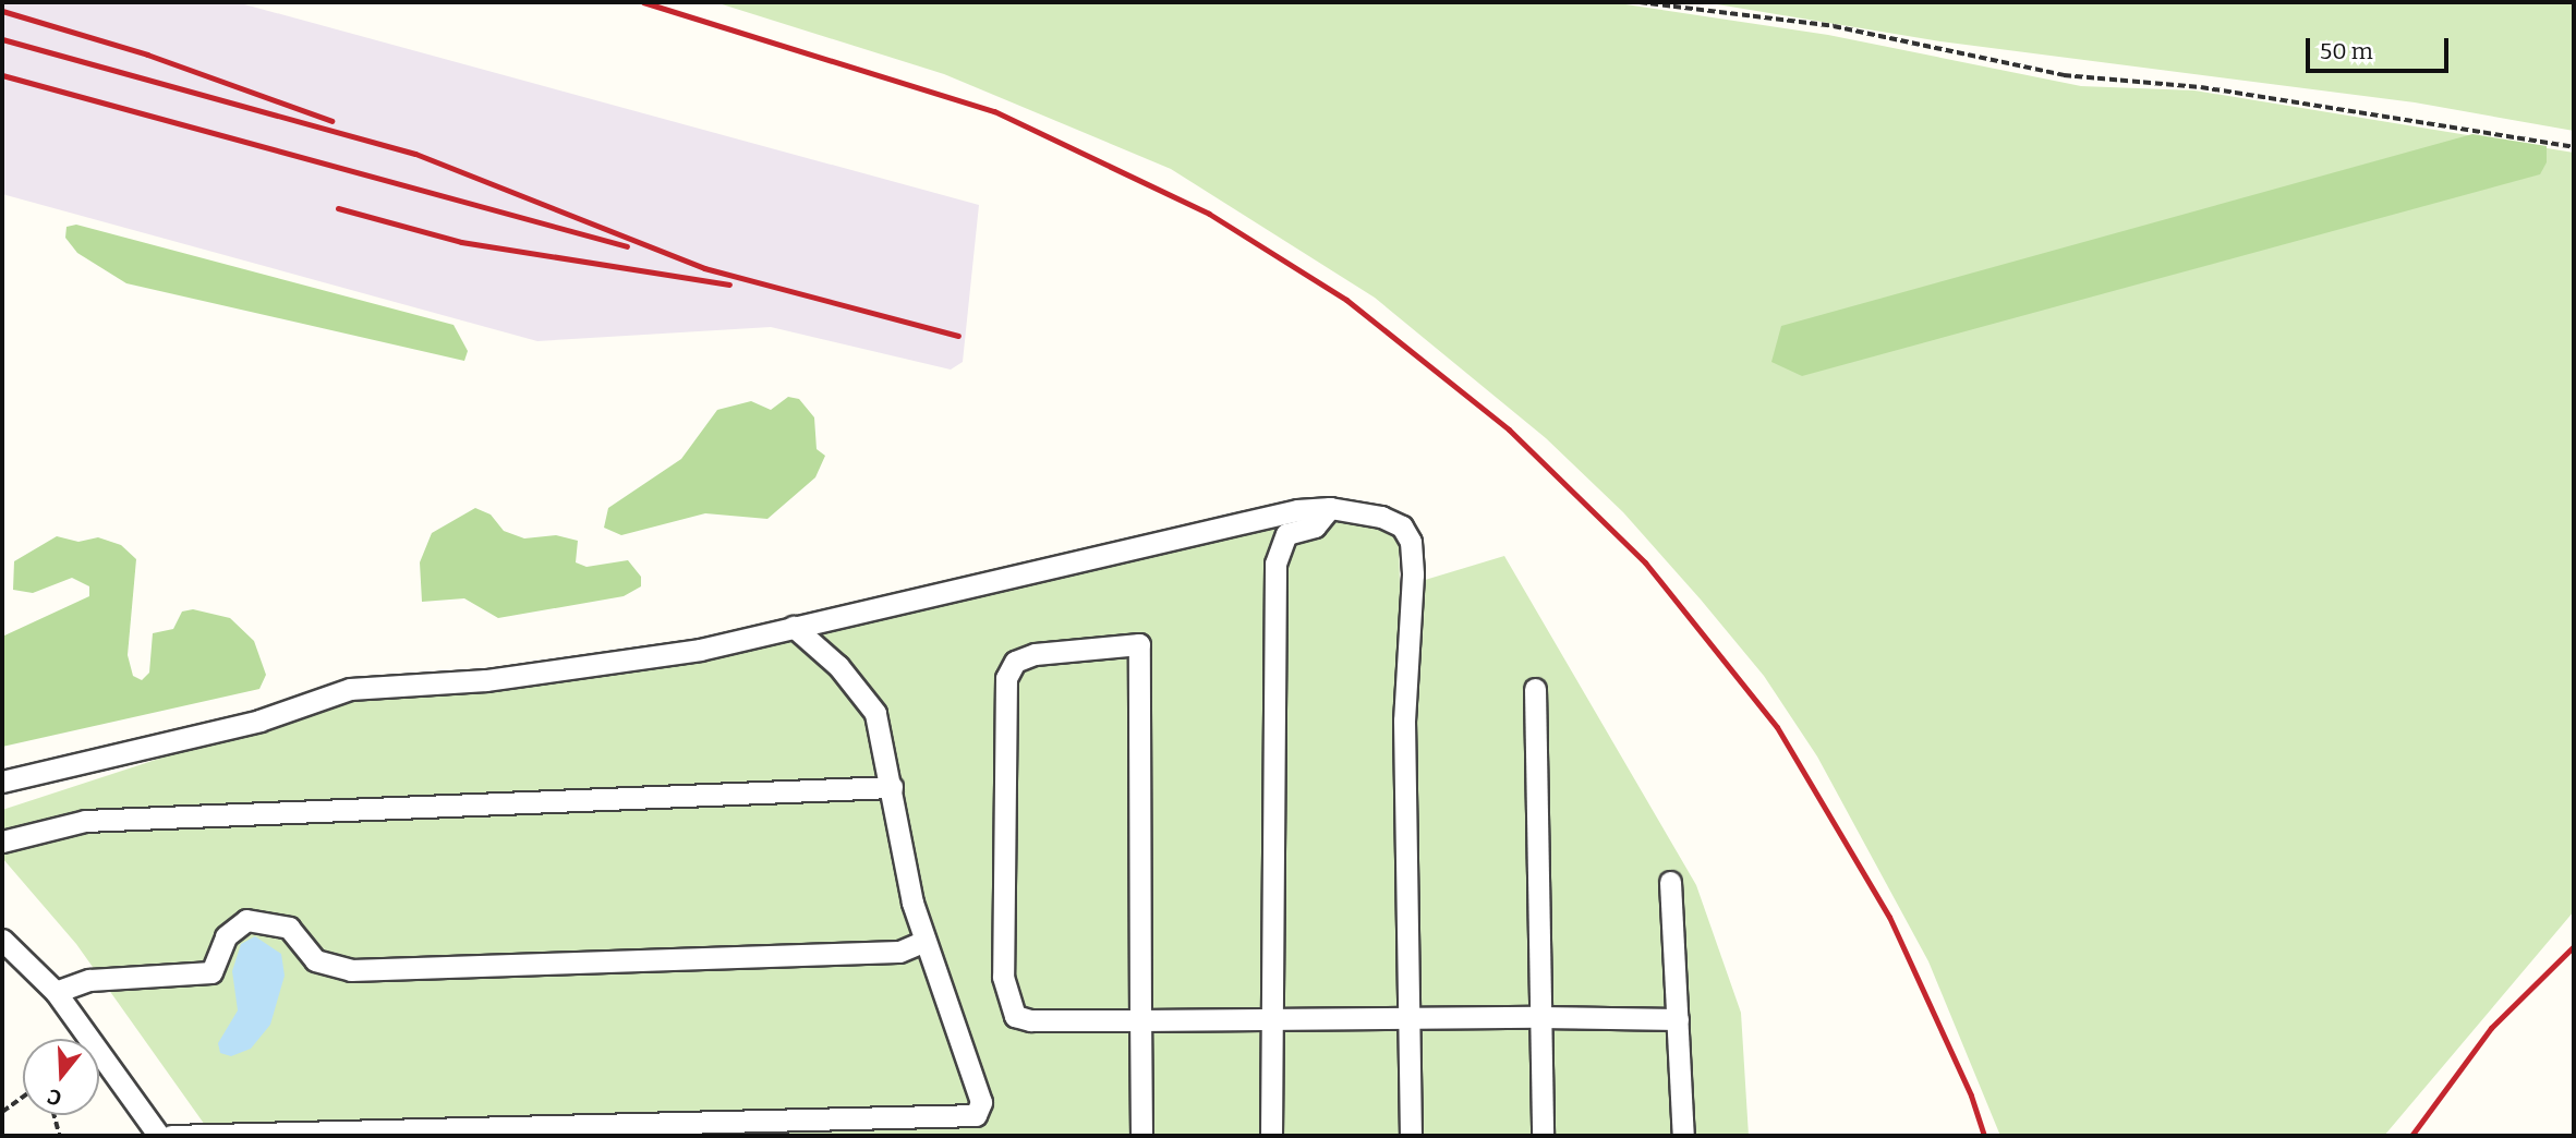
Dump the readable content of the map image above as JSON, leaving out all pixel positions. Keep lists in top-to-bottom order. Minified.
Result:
{"scale_bar":"50 m","north":"bottom"}
